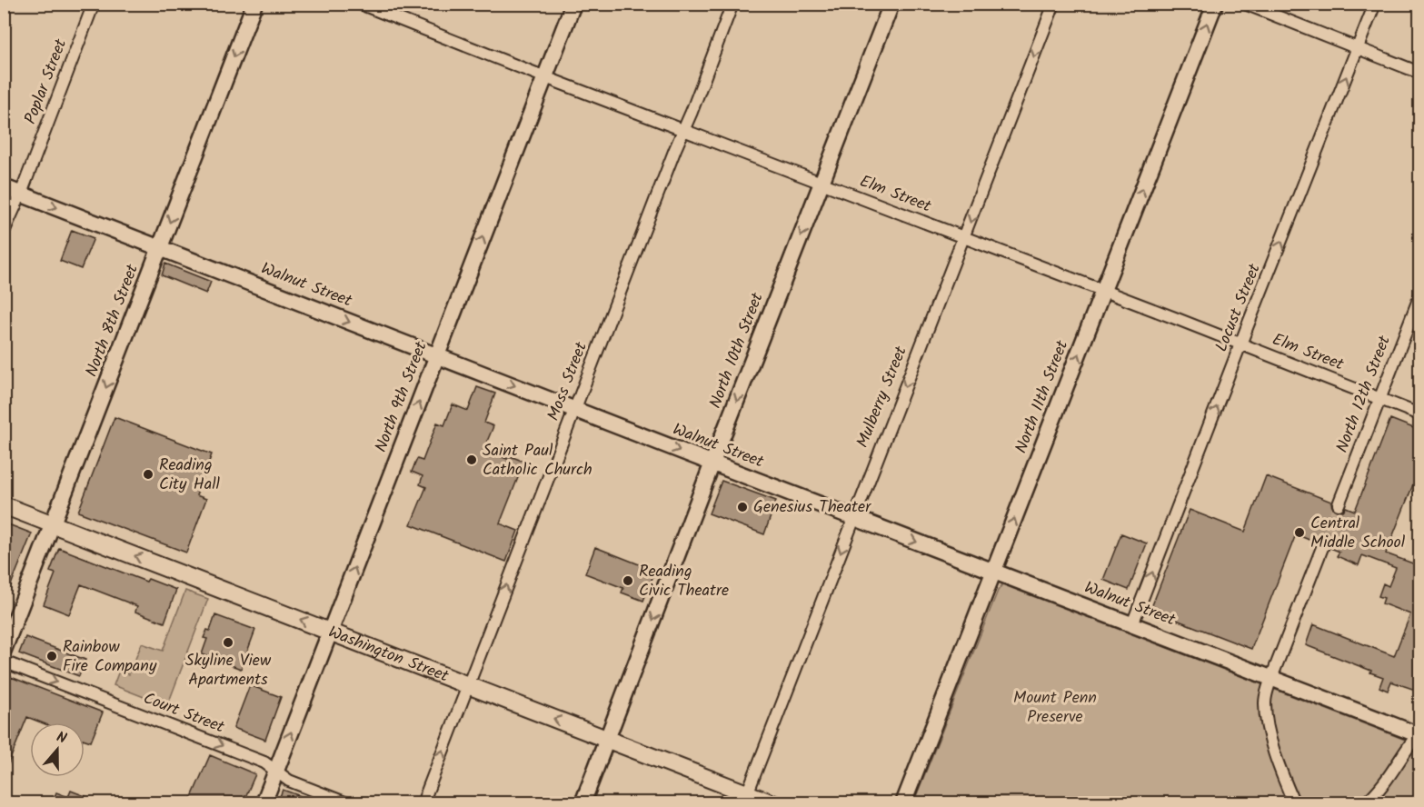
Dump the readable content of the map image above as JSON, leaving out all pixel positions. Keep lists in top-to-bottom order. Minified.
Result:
{"streets":{"main road":["Washington Street"],"street":["Poplar Street","Elm Street","Walnut Street","Locust Street","North 8th Street","North 10th Street","Moss Street","North 12th Street","North 9th Street","Mulberry Street","North 11th Street","Court Street"]},"crossings":[["Poplar Street","Walnut Street"],["Elm Street","Locust Street"],["Elm Street","North 10th Street"],["Elm Street","Moss Street"],["Elm Street","North 12th Street"],["Elm Street","North 9th Street"],["Elm Street","Mulberry Street"],["Elm Street","North 11th Street"],["Walnut Street","Locust Street"],["Walnut Street","North 8th Street"],["Walnut Street","North 10th Street"],["Walnut Street","Moss Street"],["Walnut Street","North 9th Street"],["Walnut Street","Mulberry Street"],["Walnut Street","North 11th Street"],["North 8th Street","Washington Street"],["North 10th Street","Washington Street"],["Moss Street","Washington Street"],["North 9th Street","Washington Street"],["North 9th Street","Court Street"],["Mulberry Street","Washington Street"]],"one_way":["Walnut Street","Locust Street","North 8th Street","North 10th Street","Moss Street","North 9th Street","Mulberry Street","North 11th Street","Washington Street","Court Street"],"parks":["Mount Penn Preserve"],"places":["Saint Paul Catholic Church","Reading City Hall","Genesius Theater","Central Middle School","Reading Civic Theatre","Skyline View Apartments","Rainbow Fire Company"],"north":"top"}
